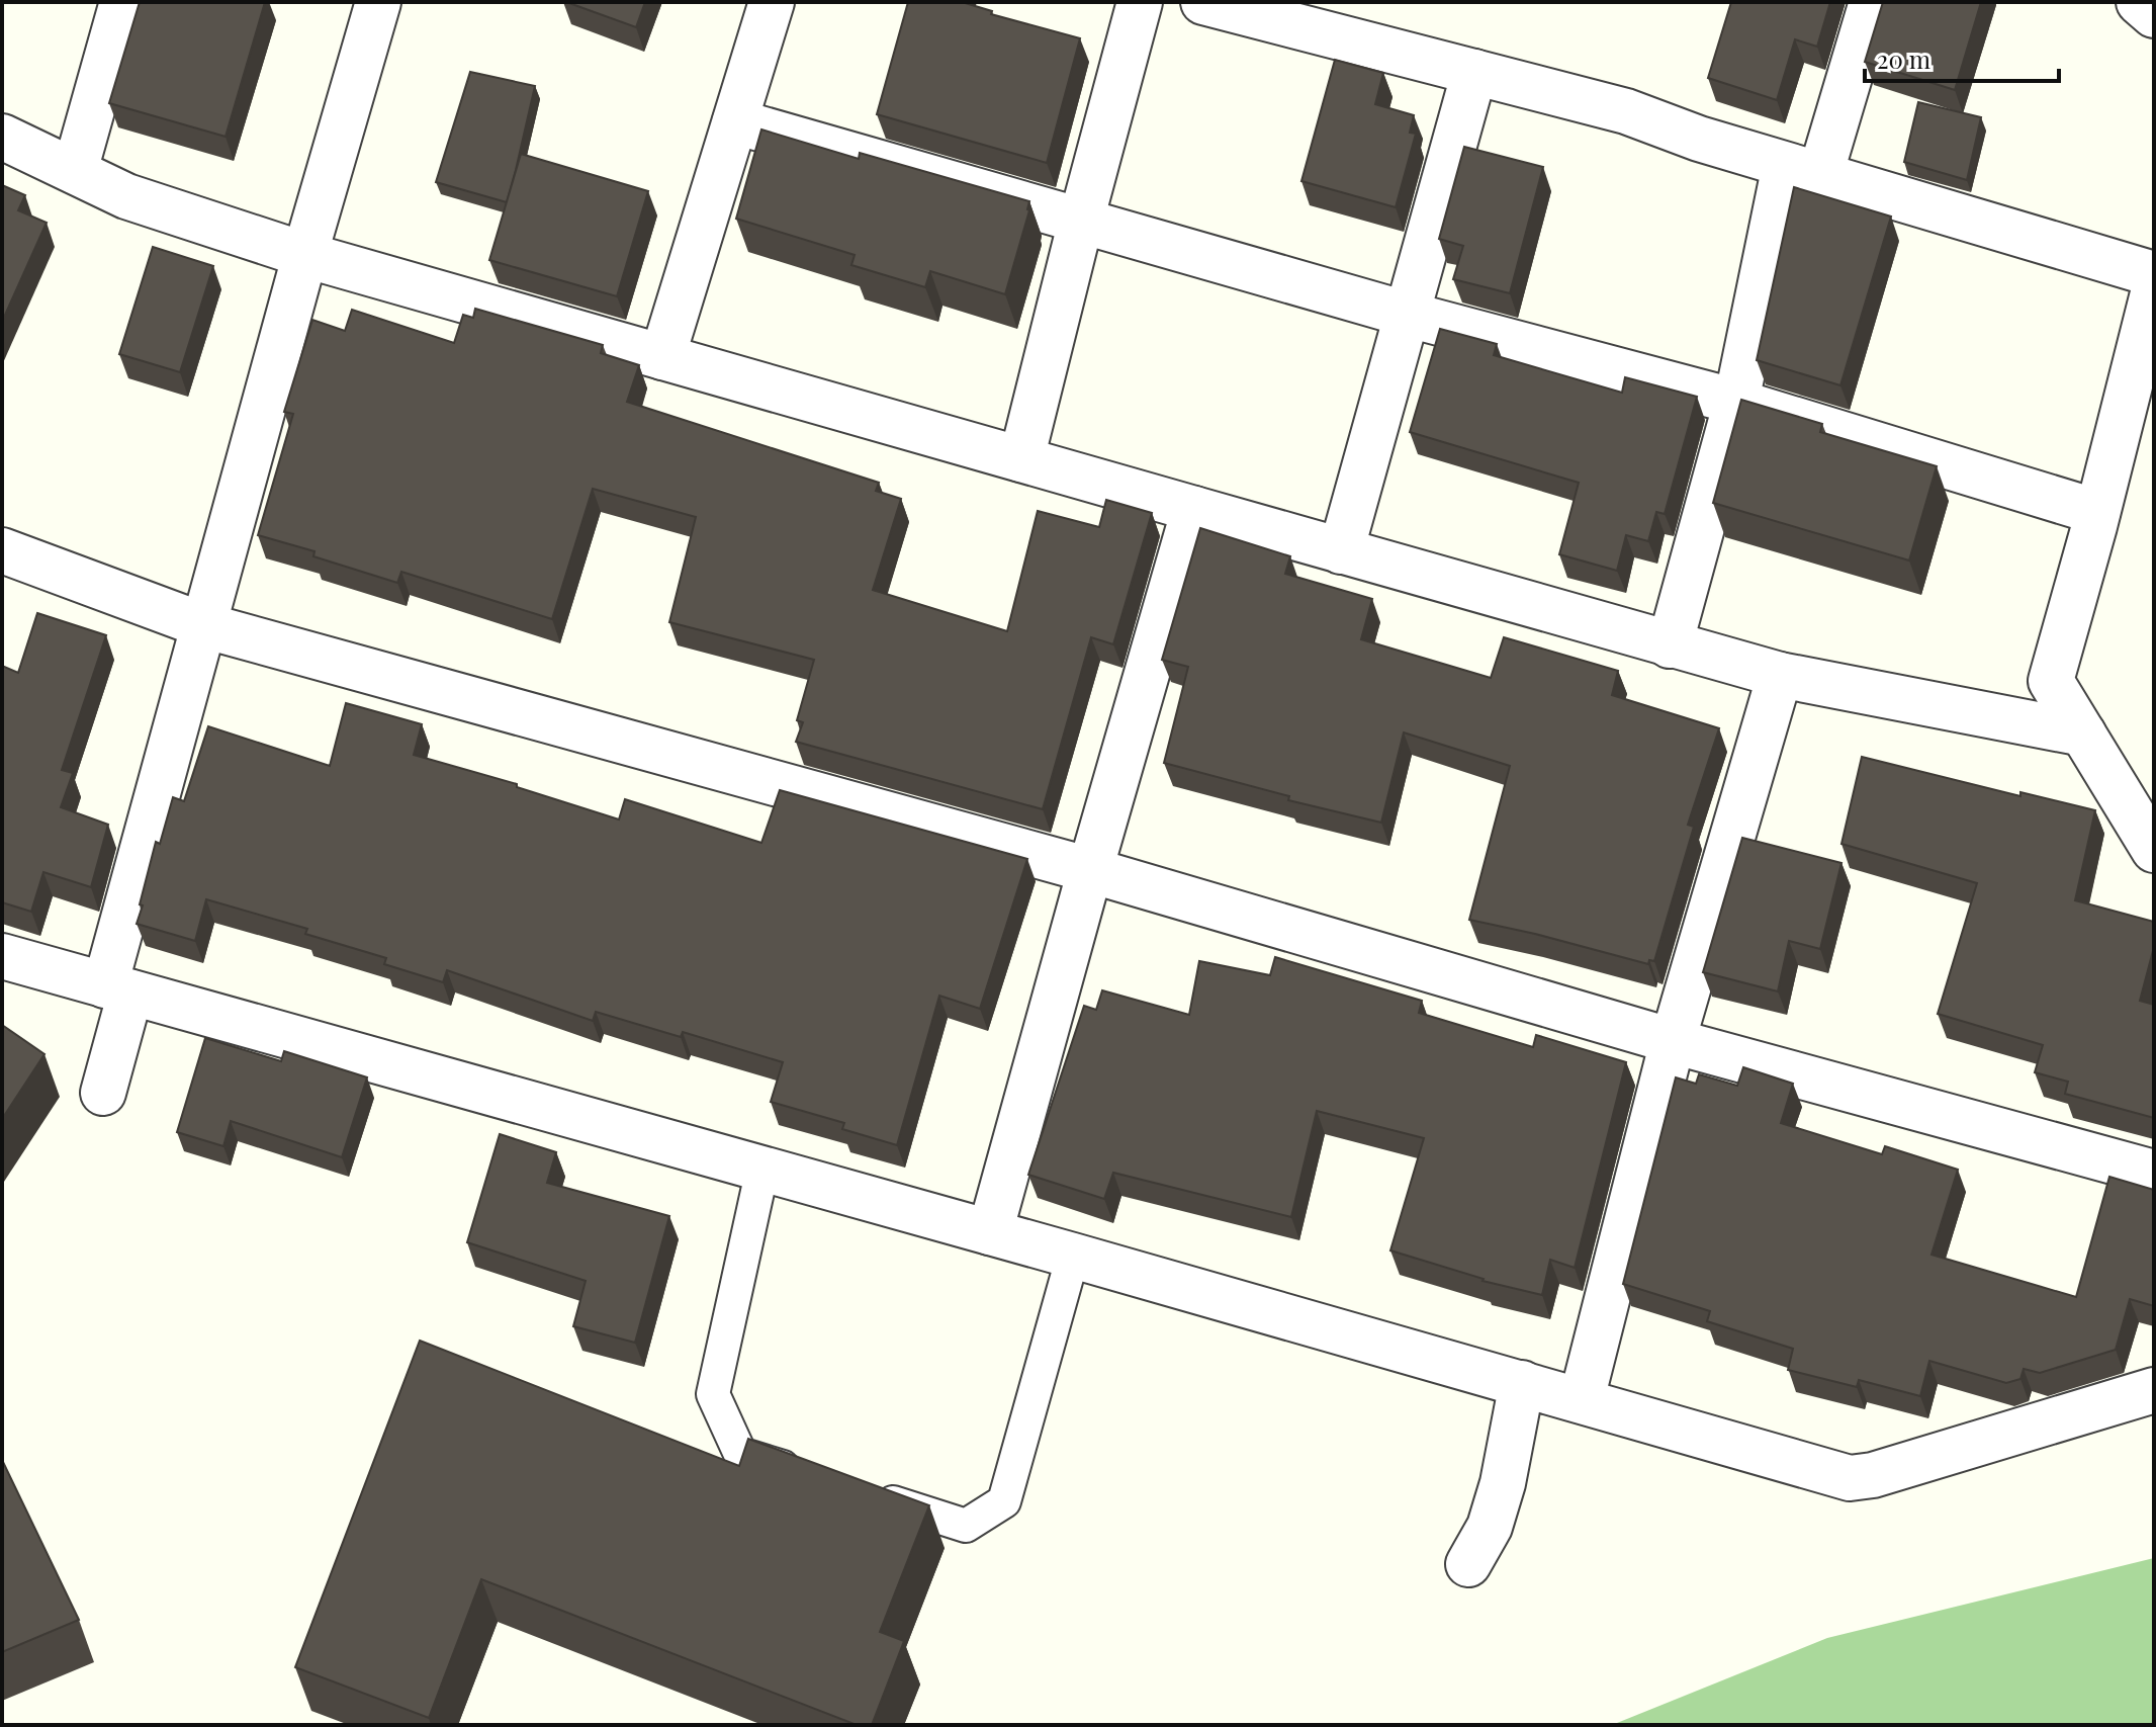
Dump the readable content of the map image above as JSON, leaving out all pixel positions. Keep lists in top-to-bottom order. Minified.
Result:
{"scale_bar":"20 m"}
